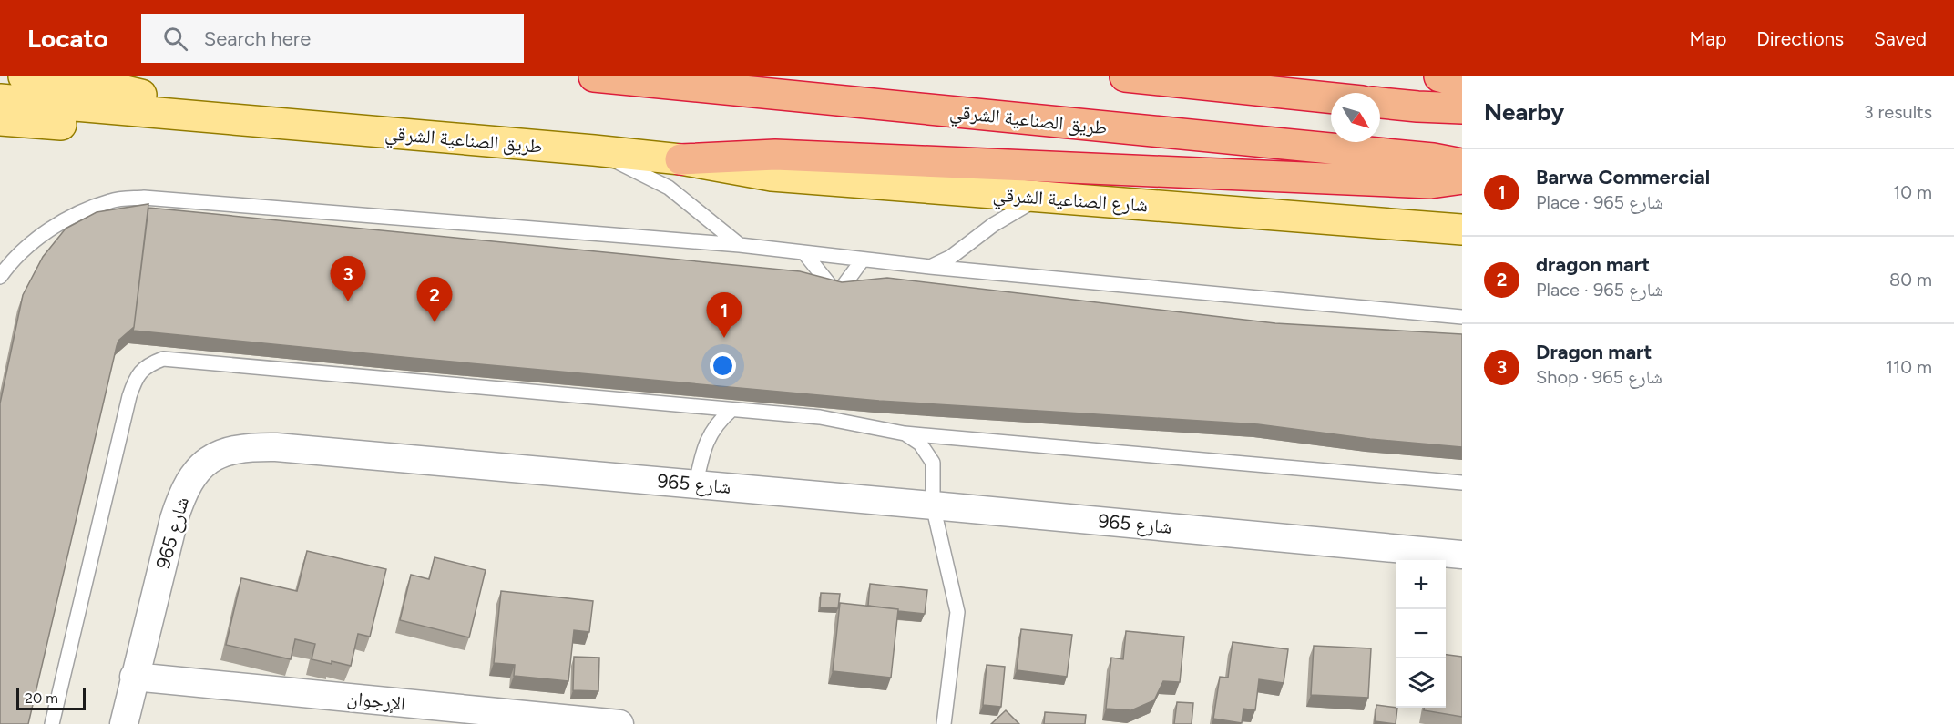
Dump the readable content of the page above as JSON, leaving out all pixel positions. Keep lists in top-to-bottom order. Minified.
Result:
{"streets":{"highway":["طريق الصناعية الشرقي"],"main road":["شارع الصناعية الشرقي"],"street":["شارع 965","الإرجوان"]},"crossings":[["طريق الصناعية الشرقي","شارع الصناعية الشرقي"],["شارع 965","الإرجوان"]],"scale_bar":"20 m","north":"bottom right","page":{"header":"Locato","search":"Search here","nav":["Map","Directions","Saved"],"heading":["Nearby","3 results"],"list":[{"mark":"1","name":"Barwa Commercial","note":"Place · شارع 965","value":"10 m"},{"mark":"2","name":"dragon mart","note":"Place · شارع 965","value":"80 m"},{"mark":"3","name":"Dragon mart","note":"Shop · شارع 965","value":"110 m"}],"pins":["3","2","1"],"map_buttons":["+","−"],"scale":"20 m"}}
